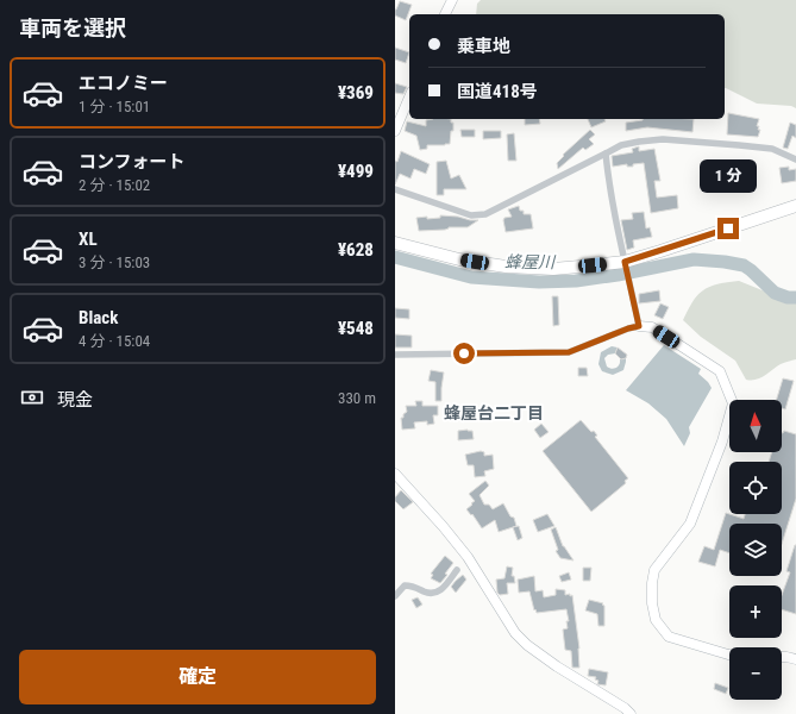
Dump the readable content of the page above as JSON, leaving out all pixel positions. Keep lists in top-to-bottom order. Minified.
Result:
{"districts":["蜂屋台二丁目"],"water":["蜂屋川"],"north":"top","page":{"heading":"車両を選択","banner":["乗車地","国道418号"],"list":[{"name":"エコノミー","note":"1 分 · 15:01","value":"¥369"},{"name":"コンフォート","note":"2 分 · 15:02","value":"¥499"},{"name":"XL","note":"3 分 · 15:03","value":"¥628"},{"name":"Black","note":"4 分 · 15:04","value":"¥548"}],"bubble":"1 分","pay":["現金","330 m"],"map_buttons":["+","−"],"buttons":"確定"}}
